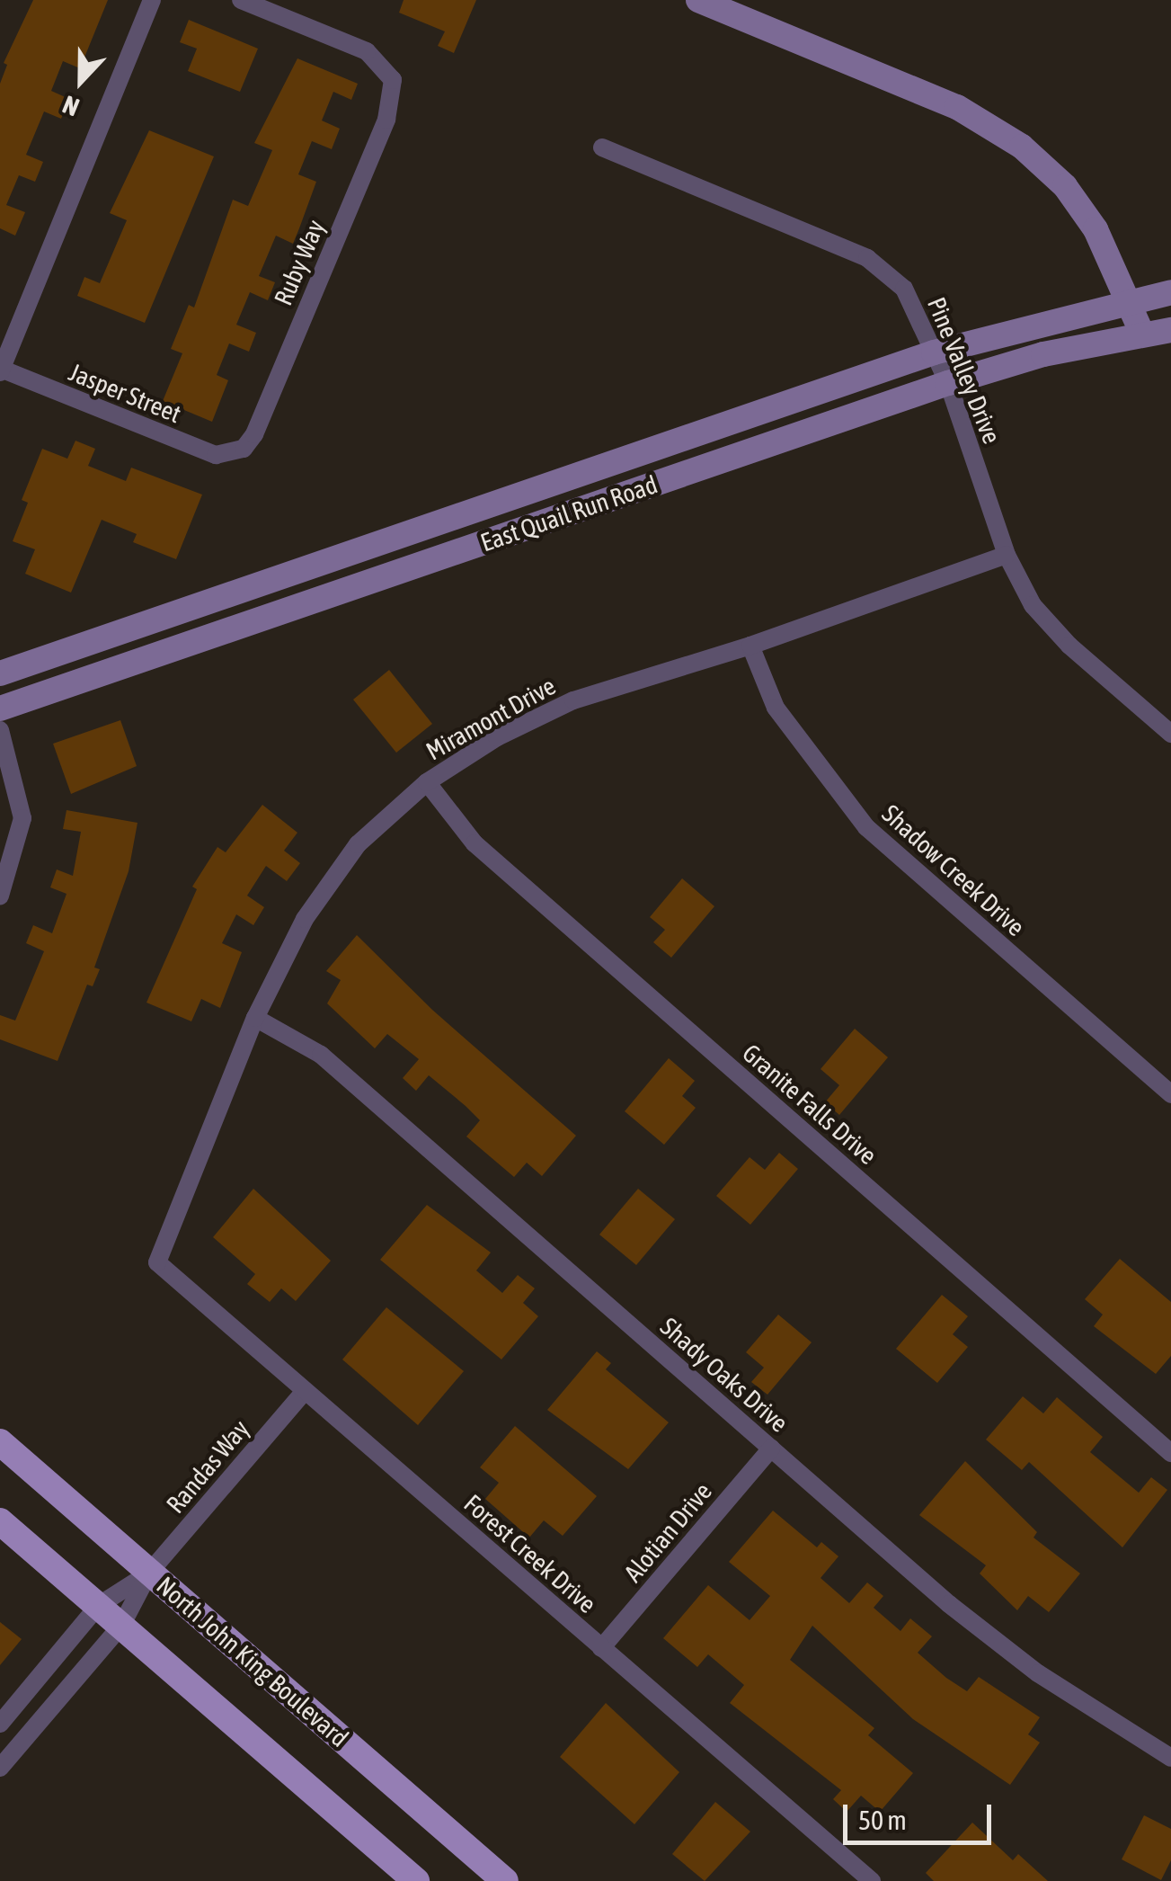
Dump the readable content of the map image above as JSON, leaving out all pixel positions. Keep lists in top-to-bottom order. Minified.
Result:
{"streets":{"main road":["North John King Boulevard"],"street":["Ruby Way","Pine Valley Drive","Jasper Street","East Quail Run Road","Miramont Drive","Shadow Creek Drive","Granite Falls Drive","Shady Oaks Drive","Randas Way","Alotian Drive","Forest Creek Drive"]},"crossings":[["Ruby Way","Jasper Street"],["Pine Valley Drive","East Quail Run Road"],["Pine Valley Drive","Miramont Drive"],["Miramont Drive","Shadow Creek Drive"],["Miramont Drive","Granite Falls Drive"],["Miramont Drive","Shady Oaks Drive"],["Miramont Drive","Forest Creek Drive"],["Shady Oaks Drive","Alotian Drive"],["Randas Way","Forest Creek Drive"],["Randas Way","North John King Boulevard"],["Alotian Drive","Forest Creek Drive"]],"scale_bar":"50 m","north":"bottom"}
